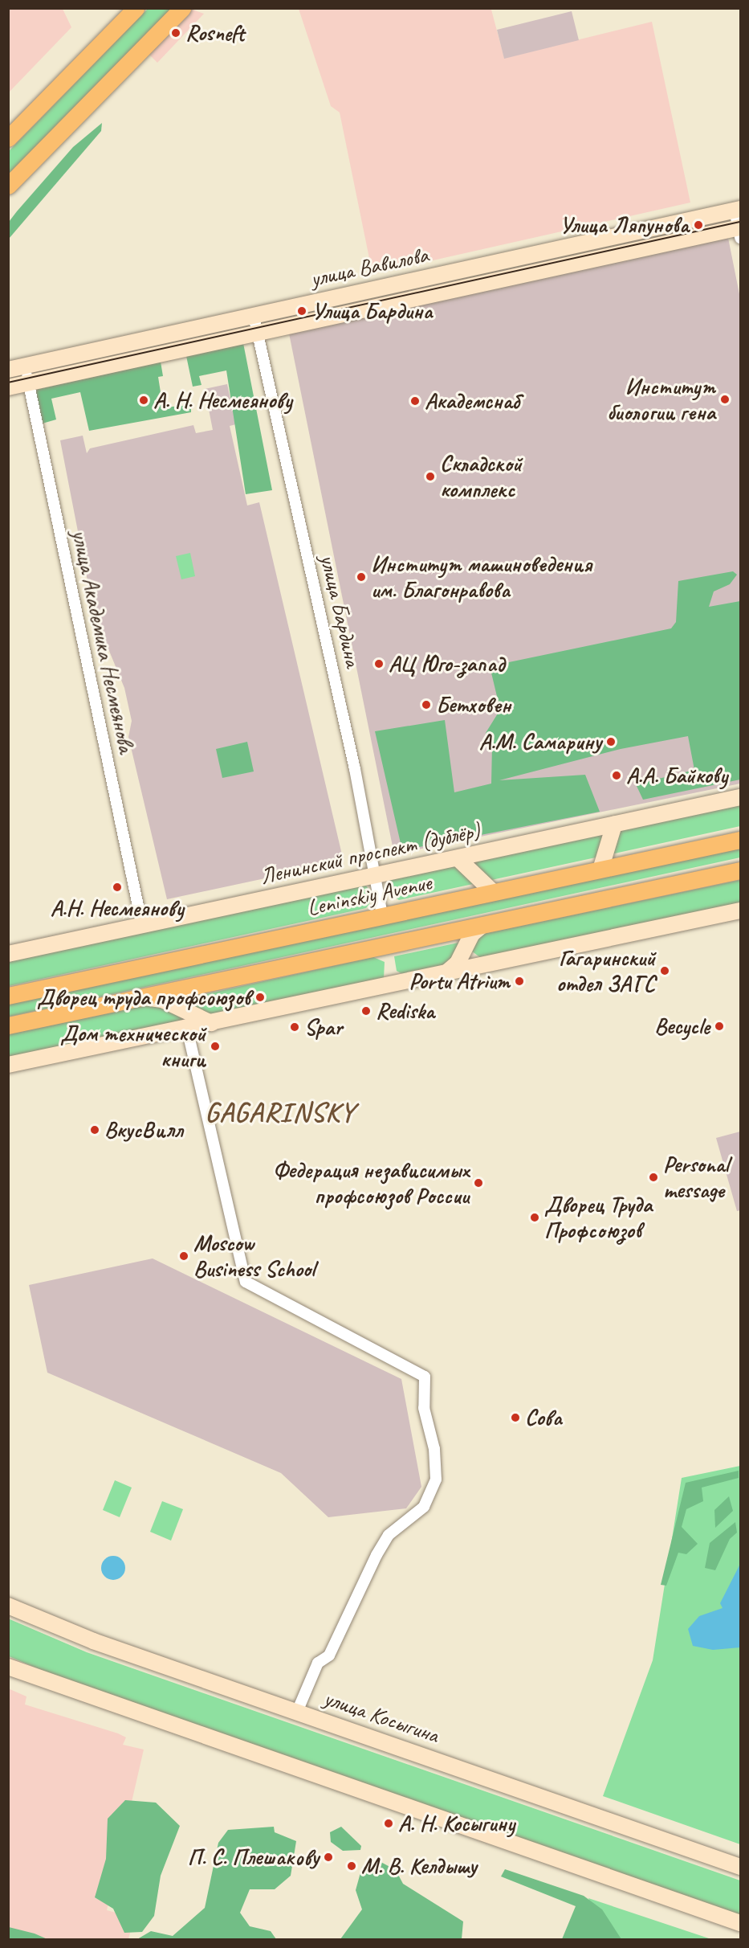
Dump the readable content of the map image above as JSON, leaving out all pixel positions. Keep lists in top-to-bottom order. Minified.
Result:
{"streets":{"main road":["улица Вавилова","Ленинский проспект (дублёр)","Leninskiy Avenue","улица Косыгина"],"street":["улица Бардина","улица Академика Несмеянова"]},"crossings":[["улица Вавилова","улица Бардина"],["улица Вавилова","улица Академика Несмеянова"],["улица Бардина","Ленинский проспект (дублёр)"],["улица Бардина","Leninskiy Avenue"],["улица Академика Несмеянова","Ленинский проспект (дублёр)"]],"districts":["GAGARINSKY"],"places":["Rosneft","Улица Ляпунова","Улица Бардина","Институт биологии гена","А. Н. Несмеянову","Академснаб","Складской комплекс","Институт машиноведения им. Благонравова","АЦ Юго-запад","Бетховен","А.М. Самарину","А.А. Байкову","А.Н. Несмеянову","Гагаринский отдел ЗАГС","Portu Atrium","Дворец труда профсоюзов","Rediska","Becycle","Spar","Дом технической книги","ВкусВилл","Personal message","Федерация независимых профсоюзов России","Дворец Труда Профсоюзов","Moscow Business School","Сова","А. Н. Косыгину","П. С. Плешакову","М. В. Келдышу"]}
